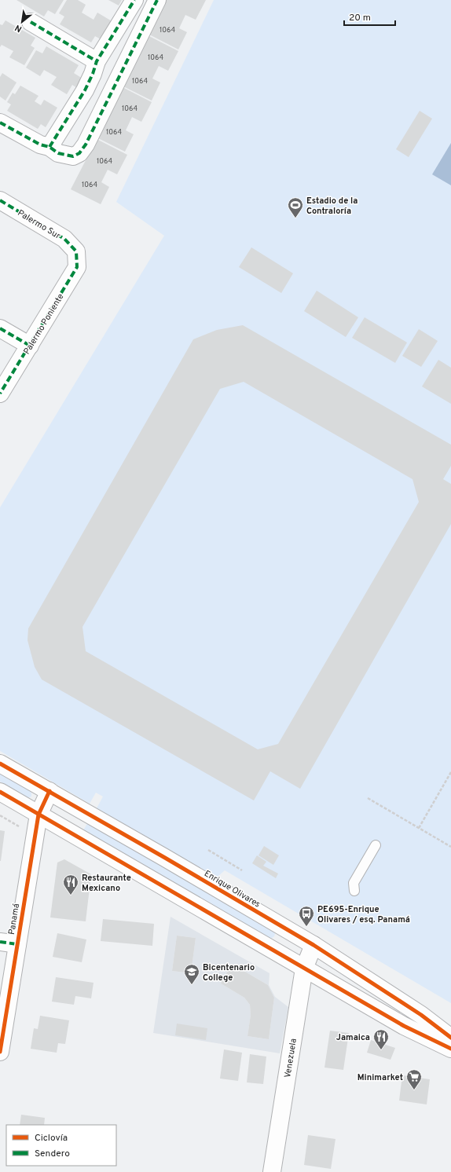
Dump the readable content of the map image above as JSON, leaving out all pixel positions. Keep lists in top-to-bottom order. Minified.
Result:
{"streets":{"street":["Palermo Sur","Palermo Poniente","Enrique Olivares","Panamá","Venezuela"]},"crossings":[["Palermo Sur","Palermo Poniente"],["Enrique Olivares","Panamá"],["Enrique Olivares","Venezuela"]],"places":{"sports":["Estadio de la Contraloría"],"restaurant":["Restaurante Mexicano","Jamaica"],"bus stop":["PE695-Enrique Olivares / esq. Panamá"],"school or university":["Bicentenario College"],"supermarket":["Minimarket"]},"house_numbers":["1064","1064","1064","1064","1064","1064","1064"],"legend":["Ciclovía","Sendero"],"scale_bar":"20 m","north":"bottom left"}
